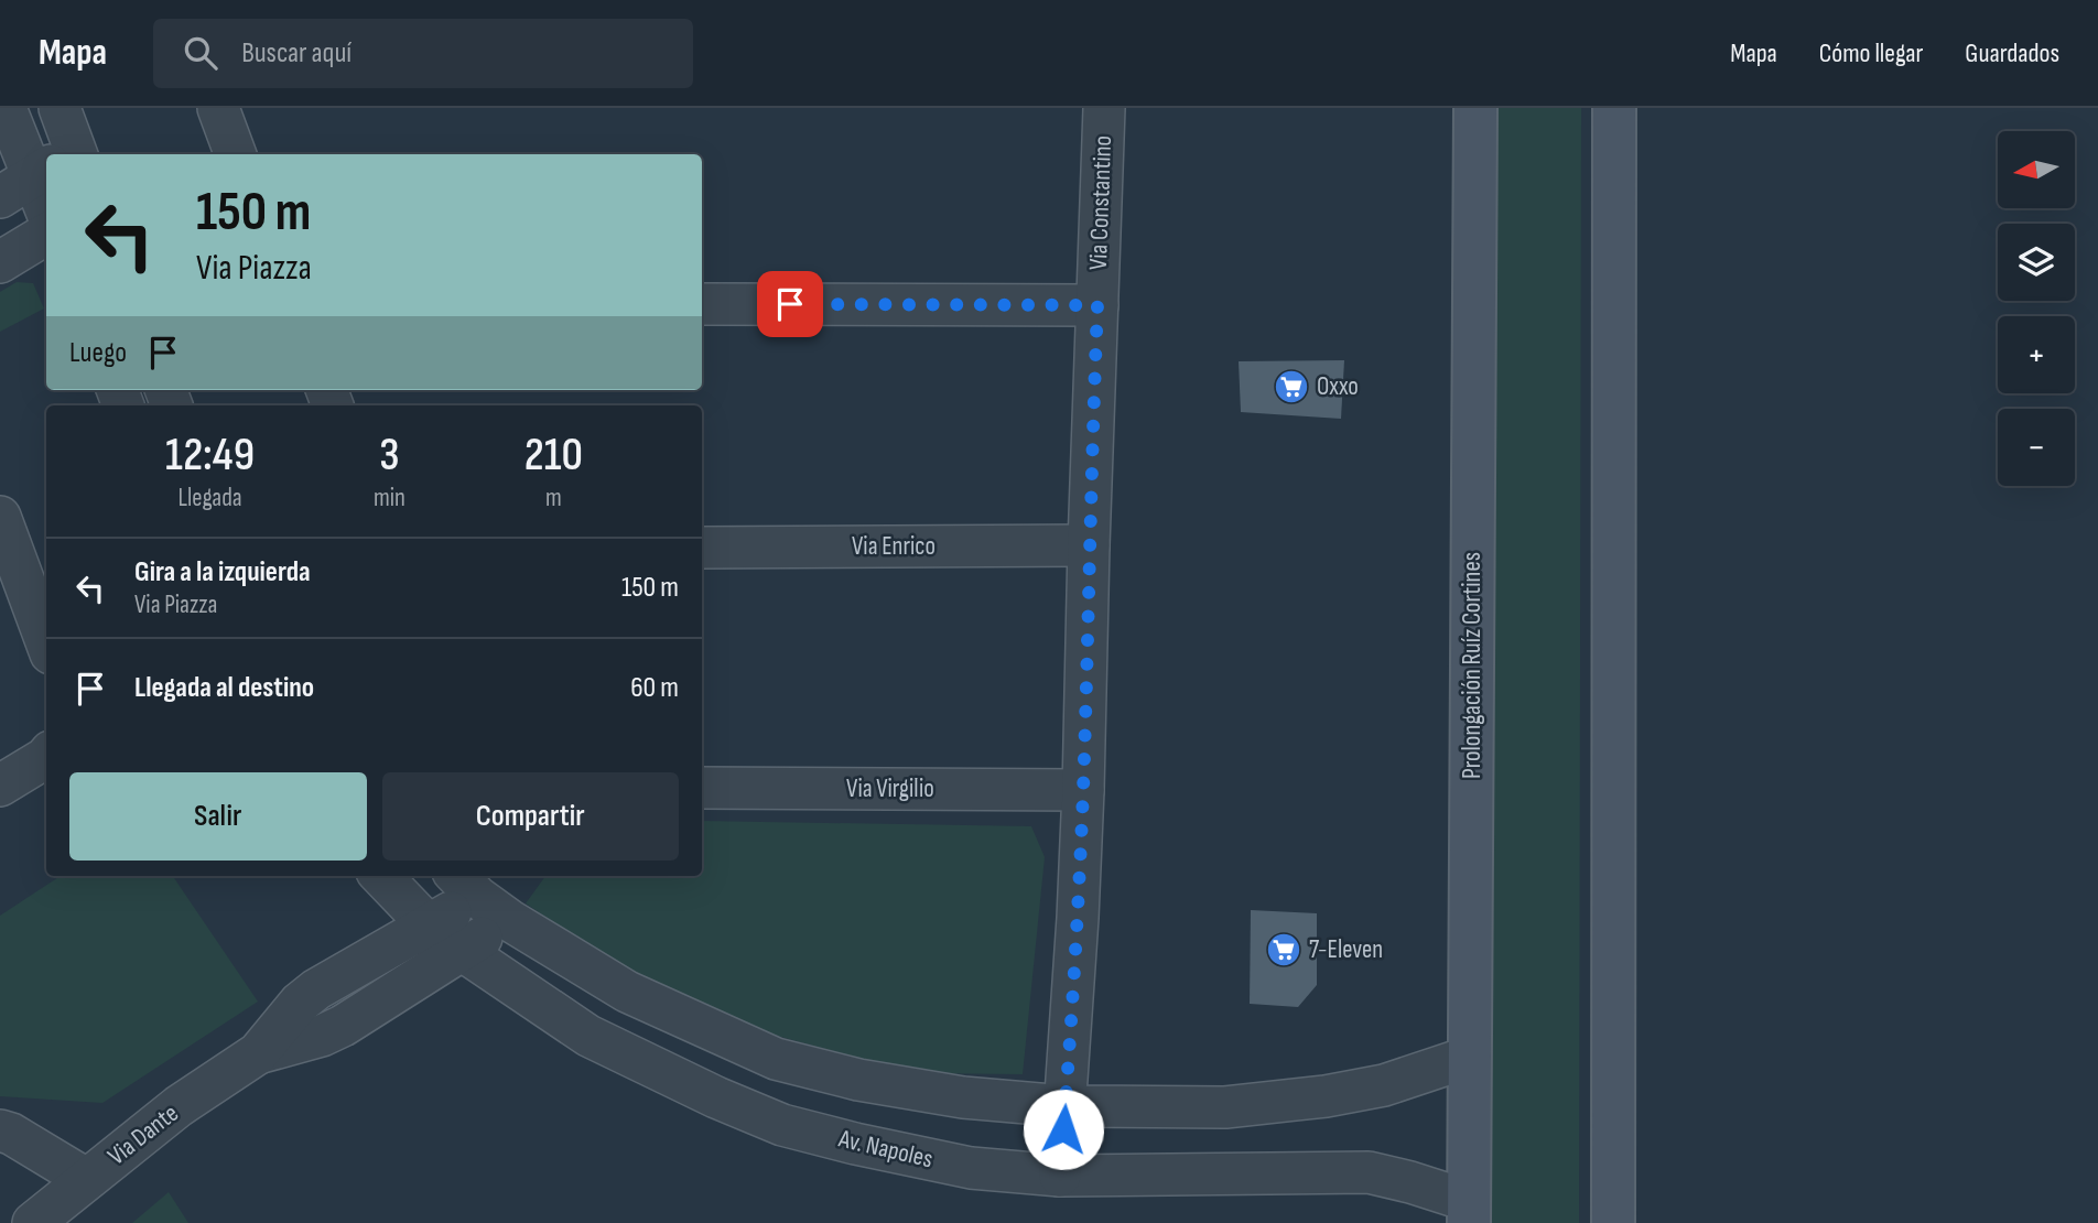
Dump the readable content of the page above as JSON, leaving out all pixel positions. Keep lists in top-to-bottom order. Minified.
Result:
{"streets":{"main road":["Prolongación Ruíz Cortines"],"street":["Via Constantino","Via Enrico","Via Virgilio","Via Dante","Av. Napoles"]},"crossings":[["Via Constantino","Via Enrico"],["Via Constantino","Via Virgilio"],["Via Constantino","Av. Napoles"],["Prolongación Ruíz Cortines","Av. Napoles"]],"places":{"supermarket":["Oxxo","7-Eleven"]},"north":"left","page":{"header":"Mapa","search":"Buscar aquí","nav":["Mapa","Cómo llegar","Guardados"],"map_buttons":["+","−"],"turn":["150 m","Via Piazza"],"then":"Luego","eta":["12:49","Llegada","3","min","210","m"],"list":[{"name":"Gira a la izquierda","note":"Via Piazza","value":"150 m"},{"name":"Llegada al destino","value":"60 m"}],"buttons":["Salir","Compartir"]}}
